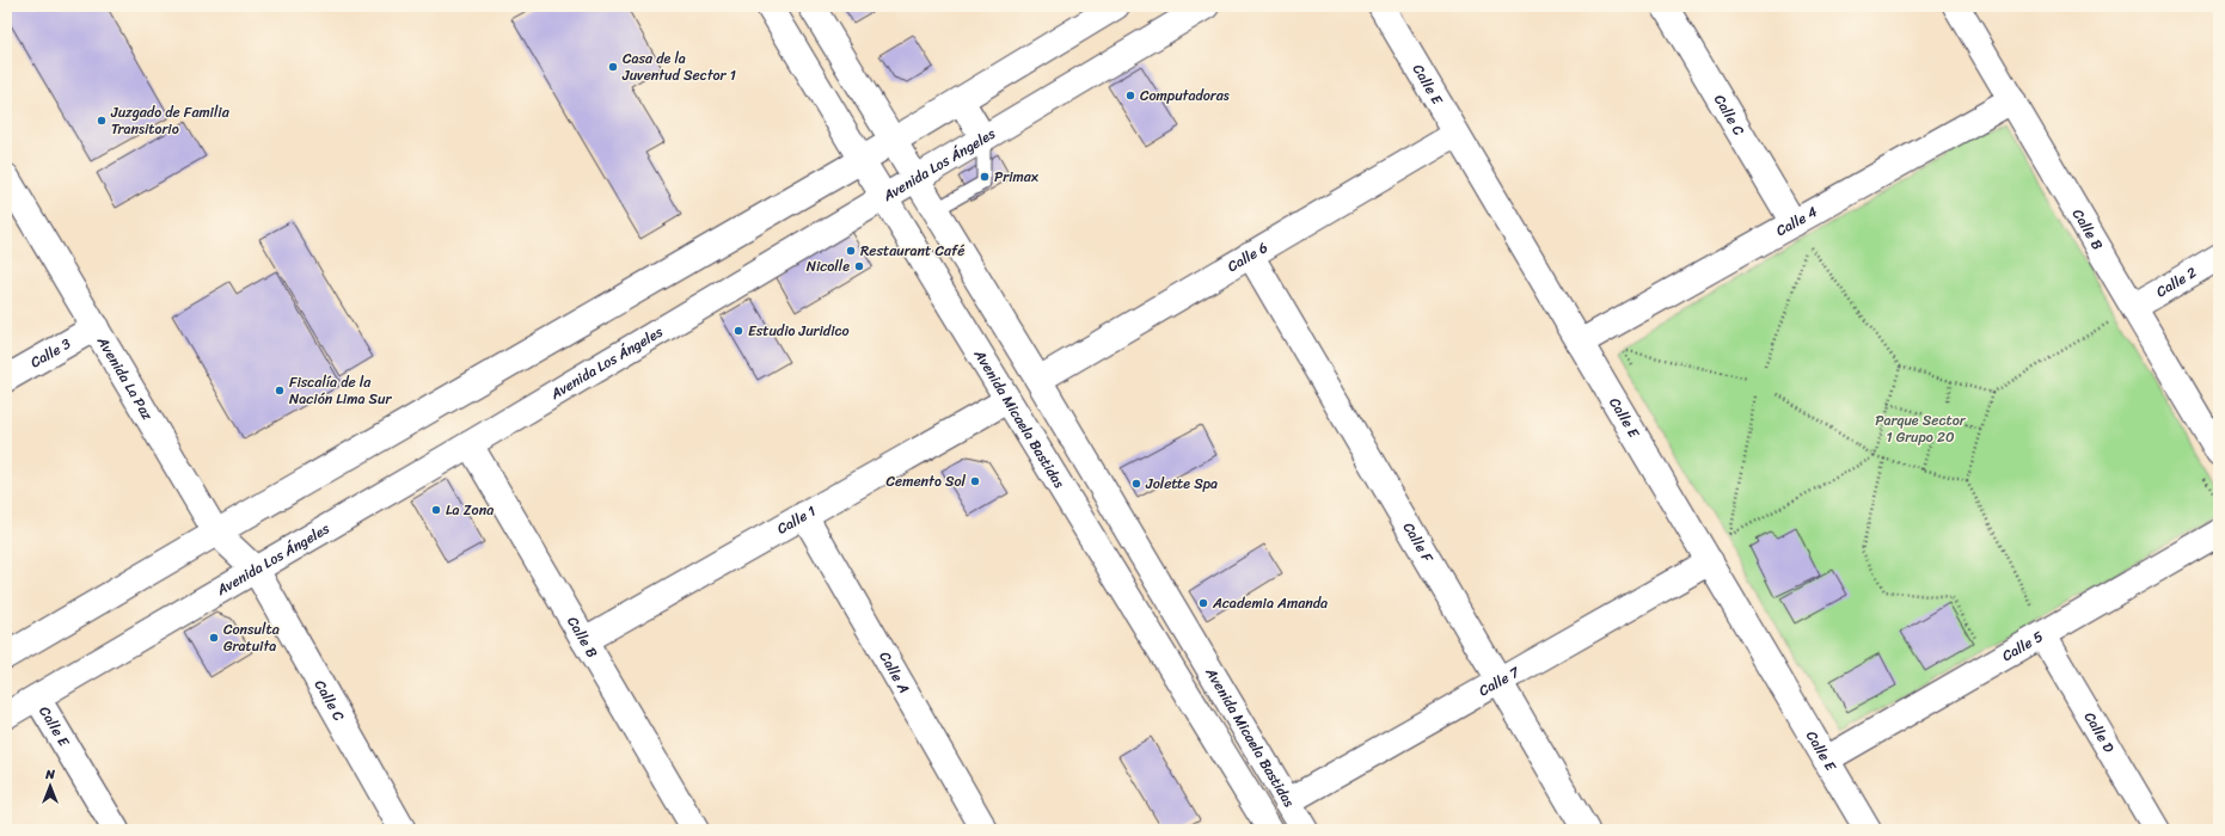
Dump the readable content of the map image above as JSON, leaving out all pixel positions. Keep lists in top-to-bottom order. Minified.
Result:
{"streets":{"street":["Calle E","Calle C","Avenida Los Ángeles","Calle 4","Calle B","Calle 6","Calle 2","Calle 3","Avenida La Paz","Avenida Micaela Bastidas","Calle 1","Calle F","Calle 5","Calle A","Calle 7","Calle D"]},"crossings":[["Calle E","Avenida Los Ángeles"],["Calle E","Calle 4"],["Calle E","Calle 6"],["Calle E","Calle 5"],["Calle E","Calle 7"],["Calle C","Avenida Los Ángeles"],["Calle C","Calle 4"],["Calle C","Avenida La Paz"],["Avenida Los Ángeles","Calle B"],["Avenida Los Ángeles","Avenida La Paz"],["Avenida Los Ángeles","Avenida Micaela Bastidas"],["Calle 4","Calle B"],["Calle B","Calle 2"],["Calle B","Calle 1"],["Calle 6","Avenida Micaela Bastidas"],["Calle 6","Calle F"],["Calle 3","Avenida La Paz"],["Avenida Micaela Bastidas","Calle 1"],["Avenida Micaela Bastidas","Calle 7"],["Calle 1","Calle A"],["Calle F","Calle 7"],["Calle 5","Calle D"]],"parks":["Parque Sector 1 Grupo 20"],"places":["Casa de la Juventud Sector 1","Computadoras","Juzgado de Familia Transitorio","Primax","Restaurant Café","Nicolle","Estudio Juridico","Fiscalía de la Nación Lima Sur","Cemento Sol","Jolette Spa","La Zona","Academia Amanda","Consulta Gratuita"],"north":"top"}
